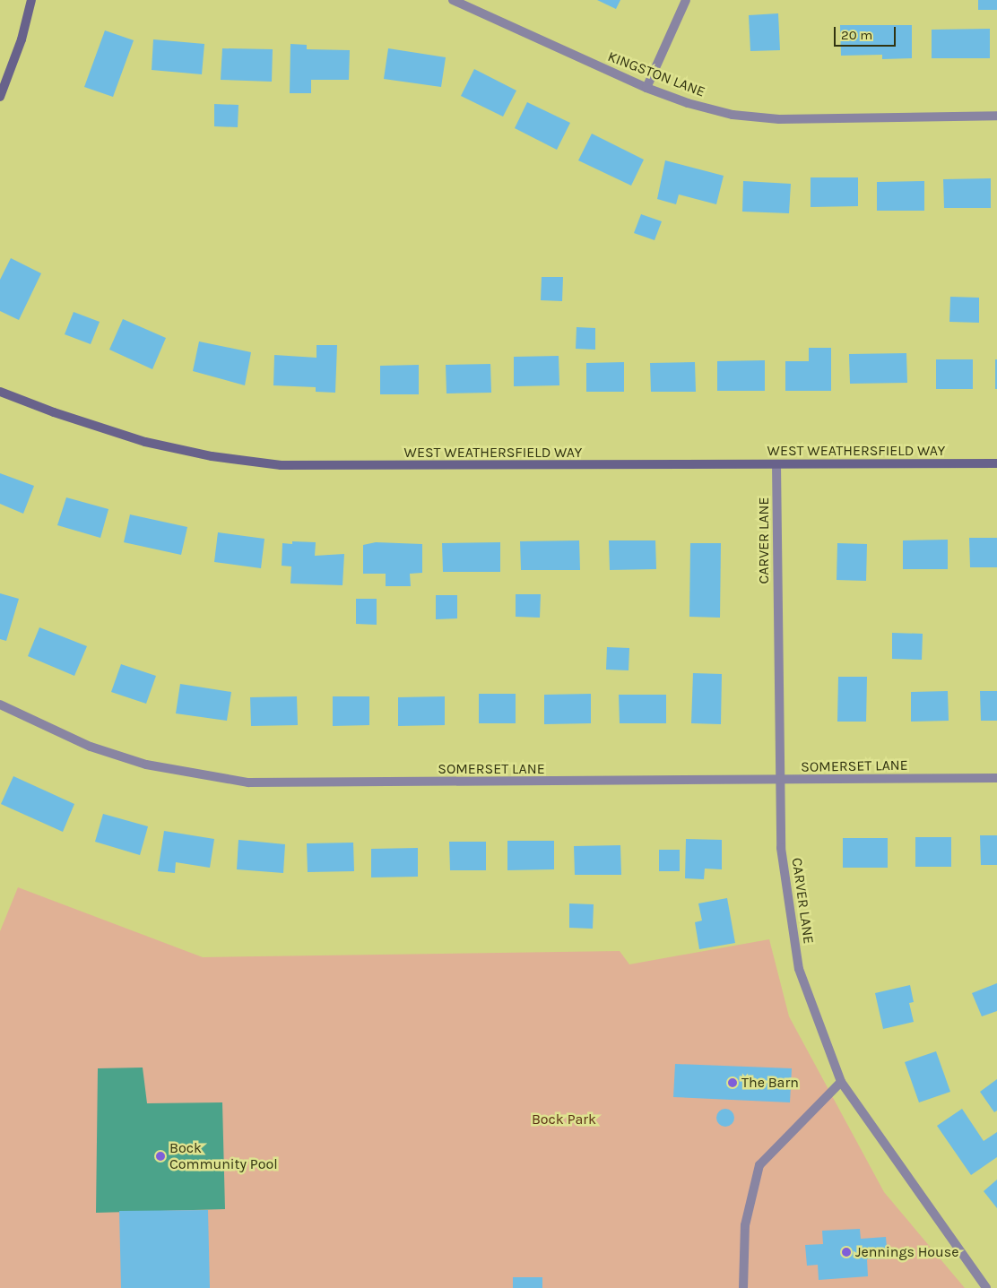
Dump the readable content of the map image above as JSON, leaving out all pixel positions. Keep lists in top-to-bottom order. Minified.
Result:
{"streets":{"street":["KINGSTON LANE","WEST WEATHERSFIELD WAY","CARVER LANE","SOMERSET LANE"]},"crossings":[["WEST WEATHERSFIELD WAY","CARVER LANE"],["CARVER LANE","SOMERSET LANE"]],"parks":["Bock Park"],"places":["The Barn","Bock Community Pool","Jennings House"],"scale_bar":"20 m"}
